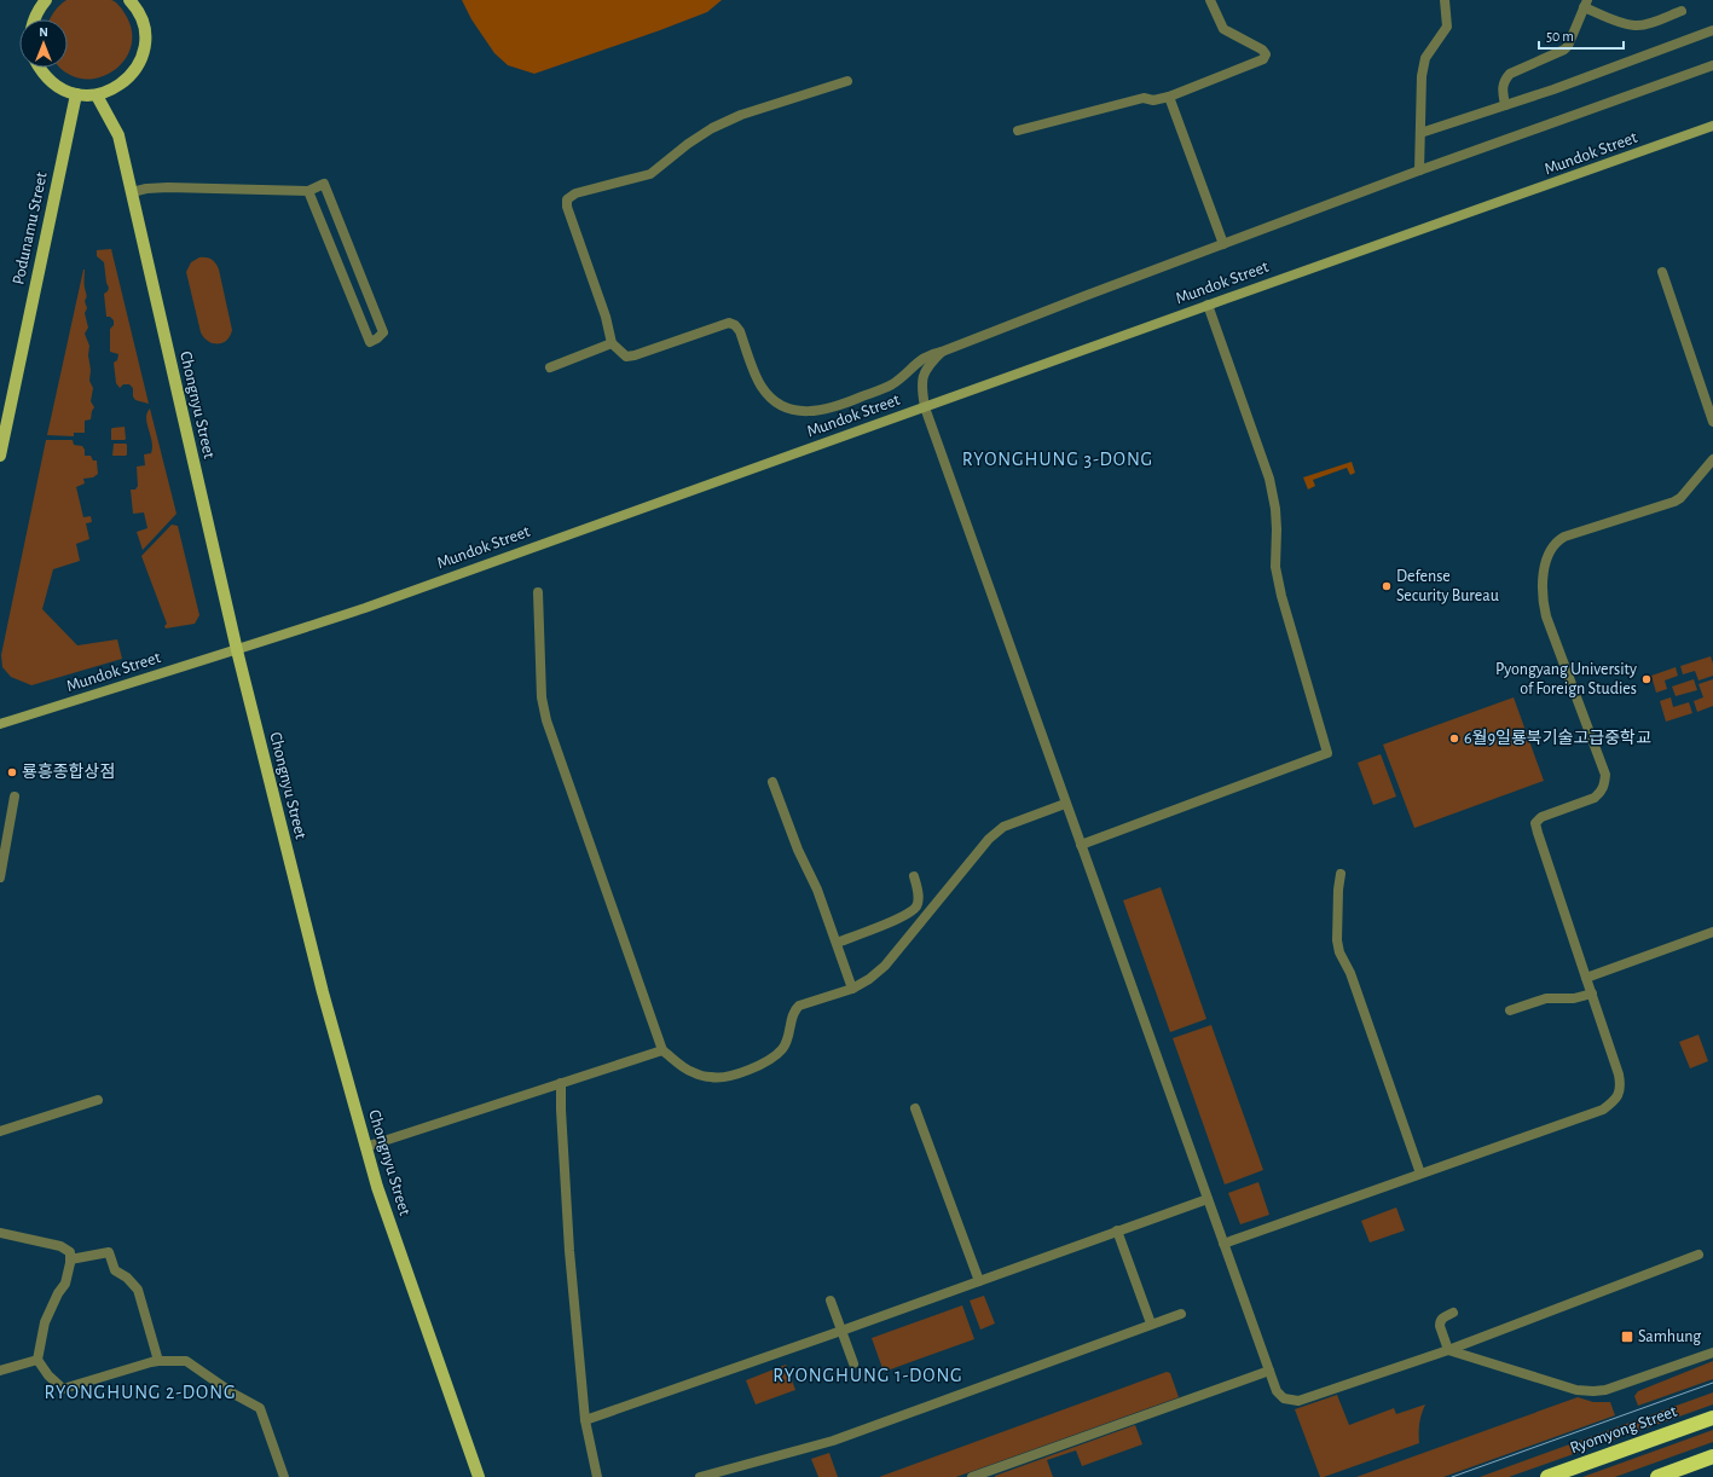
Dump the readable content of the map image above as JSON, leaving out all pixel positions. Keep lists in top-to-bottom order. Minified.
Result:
{"streets":{"highway":["Ryomyong Street"],"main road":["Mundok Street","Podunamu Street","Chongnyu Street"]},"crossings":[["Mundok Street","Chongnyu Street"]],"districts":["RYONGHUNG 3-DONG","RYONGHUNG 1-DONG","RYONGHUNG 2-DONG"],"places":{"other":["Defense Security Bureau","Pyongyang University of Foreign Studies","6월9일룡북기술고급중학교","룡흥종합상점"],"transit":["Samhung"]},"scale_bar":"50 m","north":"top"}
